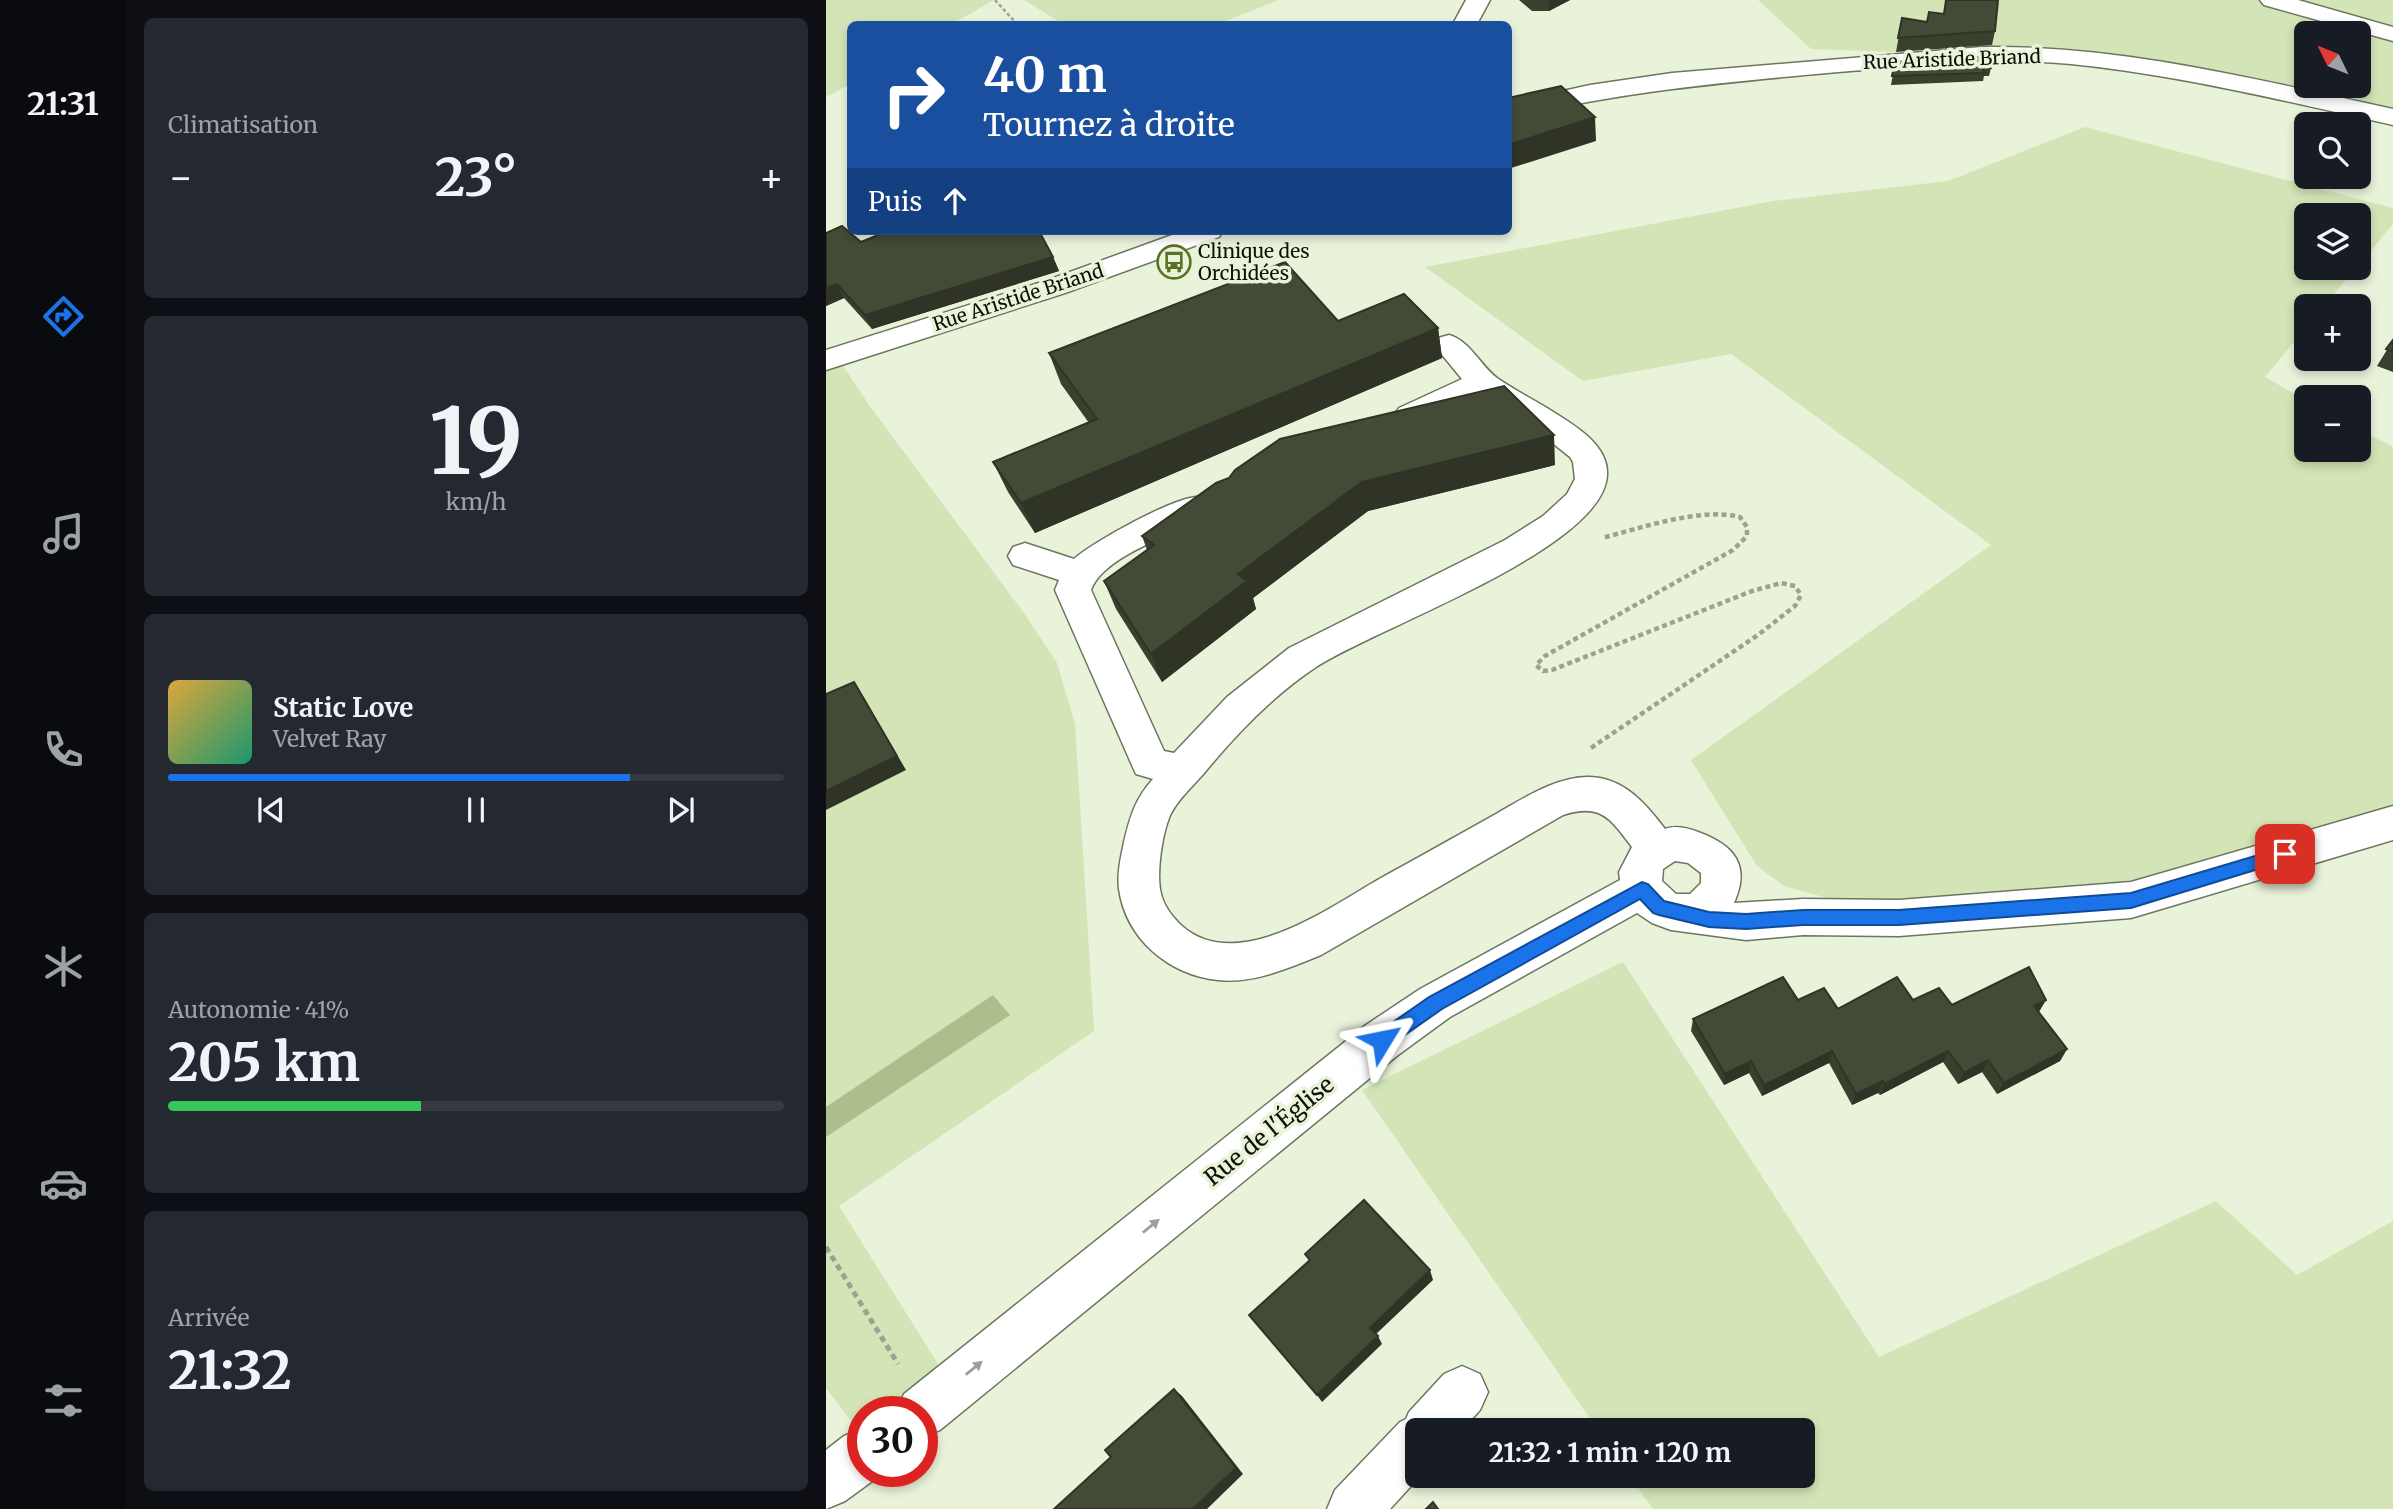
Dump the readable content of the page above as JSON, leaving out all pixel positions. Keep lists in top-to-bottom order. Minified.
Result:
{"streets":{"street":["Rue Aristide Briand","Rue de l'Église"]},"one_way":["Rue de l'Église"],"places":{"bus stop":["Clinique des Orchidées"]},"north":"top left","page":{"tabs":"21:31","tile":["Climatisation",["19","km/h"],["Autonomie · 41%","205 km"],["Arrivée","21:32"]],"map_buttons":["+","−"],"turn":["40 m","Tournez à droite"],"heat":["−","23°","+"],"then":"Puis","song":["Static Love","Velvet Ray"],"limit":"30","trip":"21:32 · 1 min · 120 m"}}
